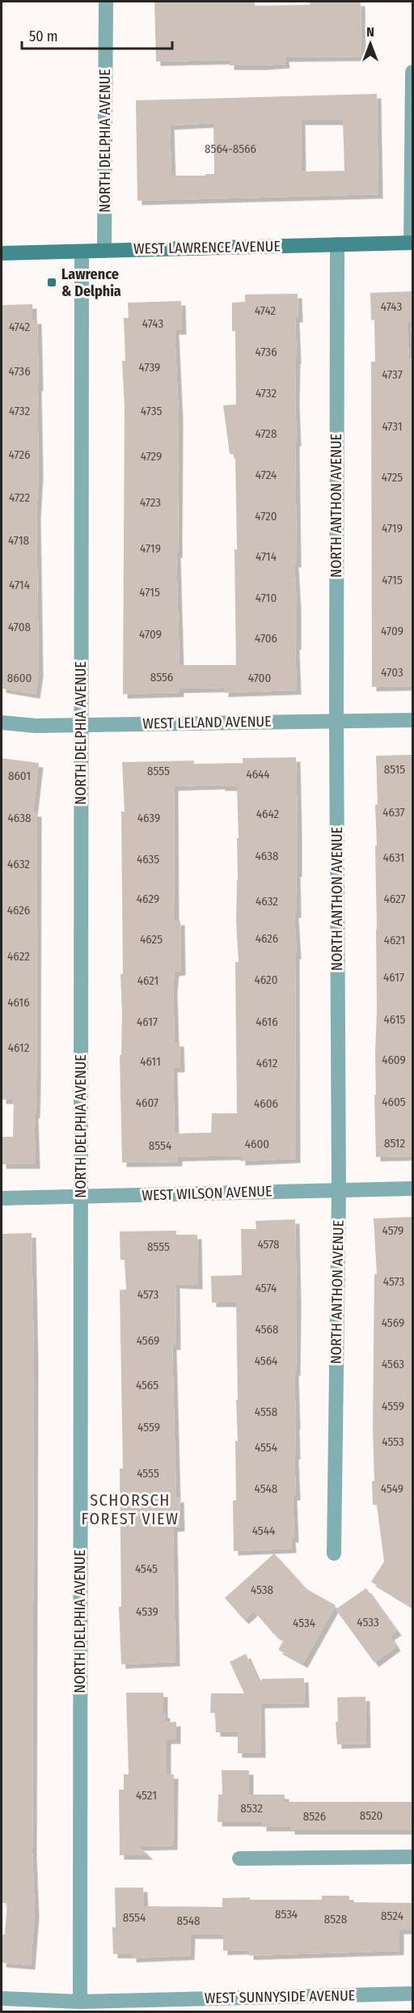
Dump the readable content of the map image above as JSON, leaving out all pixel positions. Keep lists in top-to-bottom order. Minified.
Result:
{"streets":{"main road":["WEST LAWRENCE AVENUE"],"street":["NORTH DELPHIA AVENUE","NORTH ANTHON AVENUE","WEST LELAND AVENUE","WEST WILSON AVENUE","WEST SUNNYSIDE AVENUE"]},"crossings":[["NORTH DELPHIA AVENUE","WEST LAWRENCE AVENUE"],["NORTH DELPHIA AVENUE","WEST LELAND AVENUE"],["NORTH DELPHIA AVENUE","WEST WILSON AVENUE"],["NORTH DELPHIA AVENUE","WEST SUNNYSIDE AVENUE"],["WEST LAWRENCE AVENUE","NORTH ANTHON AVENUE"],["NORTH ANTHON AVENUE","WEST LELAND AVENUE"],["NORTH ANTHON AVENUE","WEST WILSON AVENUE"]],"districts":["SCHORSCH FOREST VIEW"],"places":{"transit":["Lawrence & Delphia"]},"house_numbers":["8564-8566","4743","4742","4743","4742","4736","4739","4736","4737","4732","4732","4735","4731","4728","4726","4729","4724","4725","4722","4723","4720","4719","4718","4719","4714","4715","4714","4715","4710","4708","4709","4709","4706","4703","8556","8600","4700","8515","8555","4644","8601","4637","4642","4638","4639","4638","4631","4635","4632","4629","4627","4632","4626","4626","4625","4621","4622","4617","4620","4621","4616","4615","4617","4616","4612","4609","4611","4612","4605","4607","4606","8512","4600","8554","4579","4578","8555","4573","4574","4573","4569","4568","4569","4564","4563","4565","4559","4558","4559","4553","4554","4555","4548","4549","4544","4545","4538","4539","4533","4534","4521","8532","8520","8526","8534","8524","8554","8528","8548"],"scale_bar":"50 m","north":"top"}
